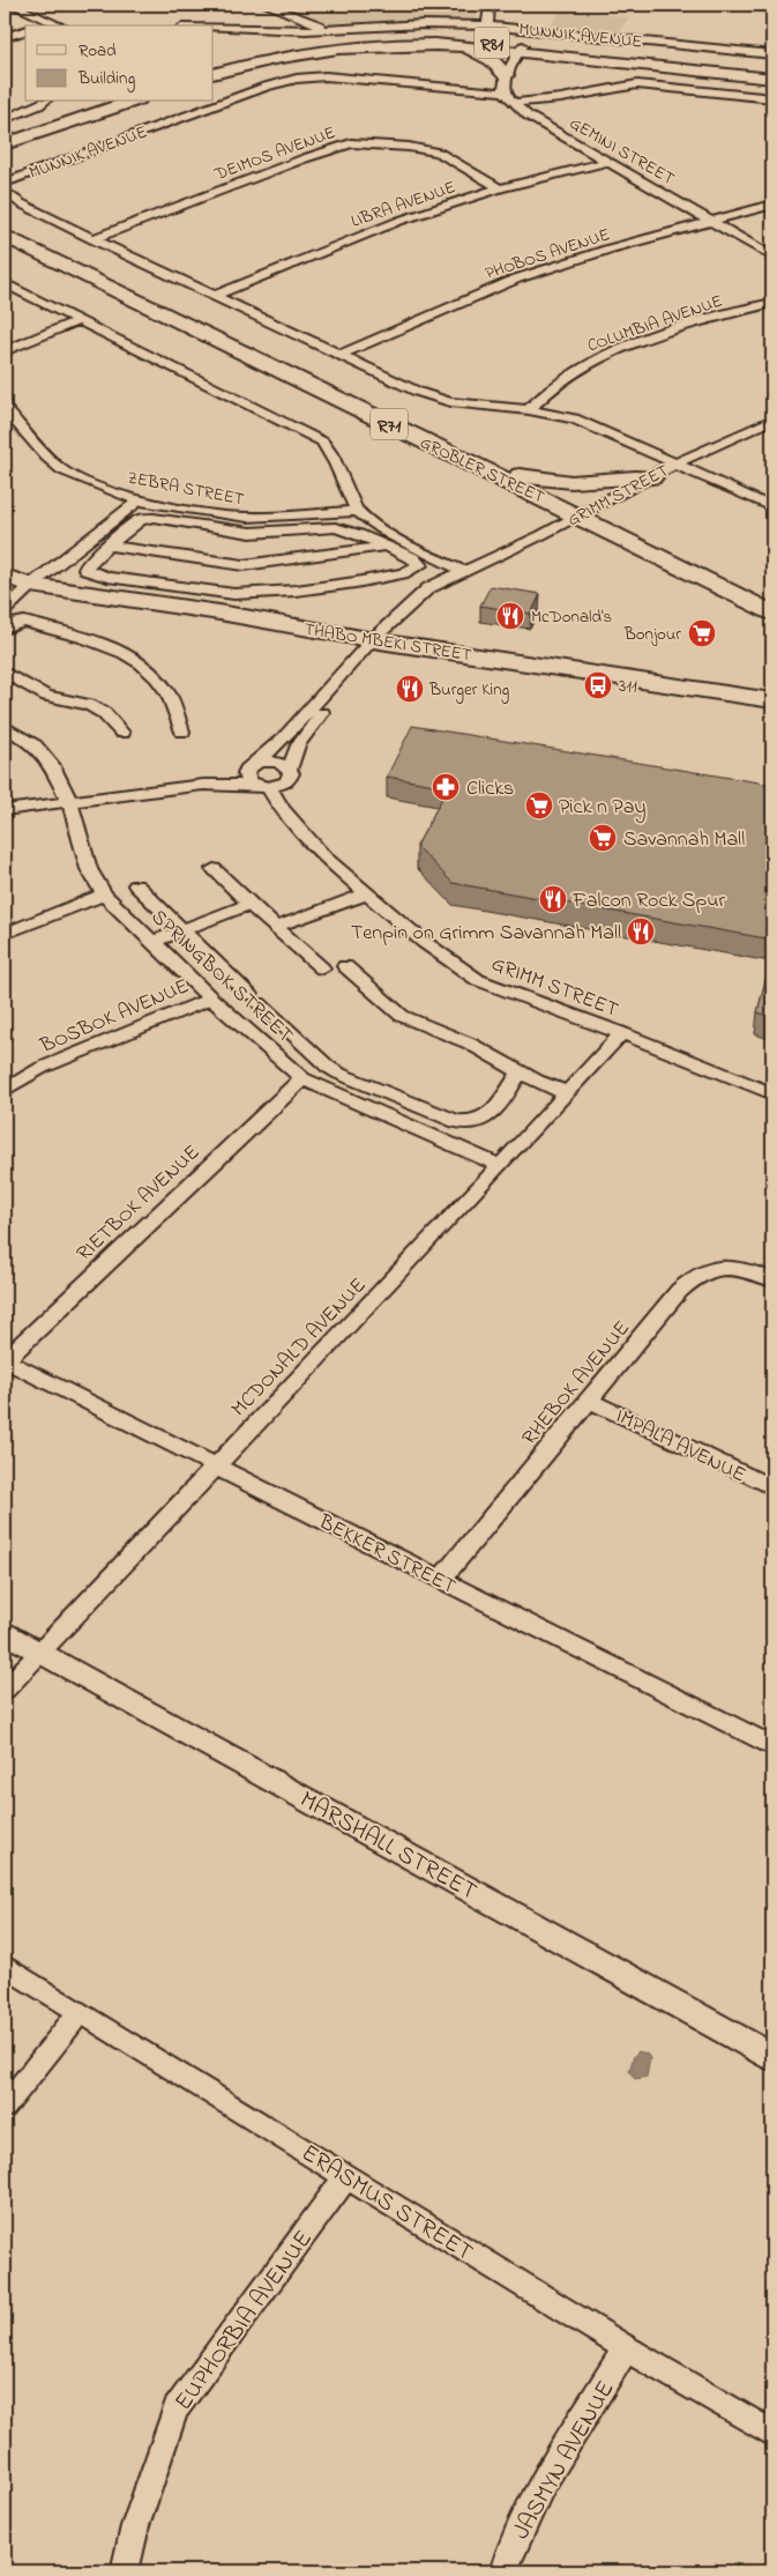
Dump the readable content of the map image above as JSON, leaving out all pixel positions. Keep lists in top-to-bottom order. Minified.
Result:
{"streets":{"main road":["MUNNIK AVENUE","R81","R71","GROBLER STREET","THABO MBEKI STREET"],"street":["GEMINI STREET","DEIMOS AVENUE","LIBRA AVENUE","PHOBOS AVENUE","COLUMBIA AVENUE","ZEBRA STREET","GRIMM STREET","SPRINGBOK STREET","BOSBOK AVENUE","RIETBOK AVENUE","MCDONALD AVENUE","RHEBOK AVENUE","IMPALA AVENUE","BEKKER STREET","MARSHALL STREET","ERASMUS STREET","EUPHORBIA AVENUE","JASMYN AVENUE"]},"crossings":[["MUNNIK AVENUE","GEMINI STREET"],["GEMINI STREET","LIBRA AVENUE"],["GEMINI STREET","PHOBOS AVENUE"],["DEIMOS AVENUE","LIBRA AVENUE"],["GROBLER STREET","GRIMM STREET"],["GRIMM STREET","THABO MBEKI STREET"],["GRIMM STREET","MCDONALD AVENUE"],["SPRINGBOK STREET","BOSBOK AVENUE"],["SPRINGBOK STREET","RIETBOK AVENUE"],["SPRINGBOK STREET","MCDONALD AVENUE"],["RIETBOK AVENUE","BEKKER STREET"],["MCDONALD AVENUE","BEKKER STREET"],["MCDONALD AVENUE","MARSHALL STREET"],["RHEBOK AVENUE","IMPALA AVENUE"],["RHEBOK AVENUE","BEKKER STREET"],["ERASMUS STREET","EUPHORBIA AVENUE"],["ERASMUS STREET","JASMYN AVENUE"]],"places":{"restaurant":["McDonald's","Burger King","Falcon Rock Spur","Tenpin on Grimm Savannah Mall"],"supermarket":["Bonjour","Pick n Pay","Savannah Mall"],"bus stop":["311"],"pharmacy":["Clicks"]},"legend":["Road","Building"]}
